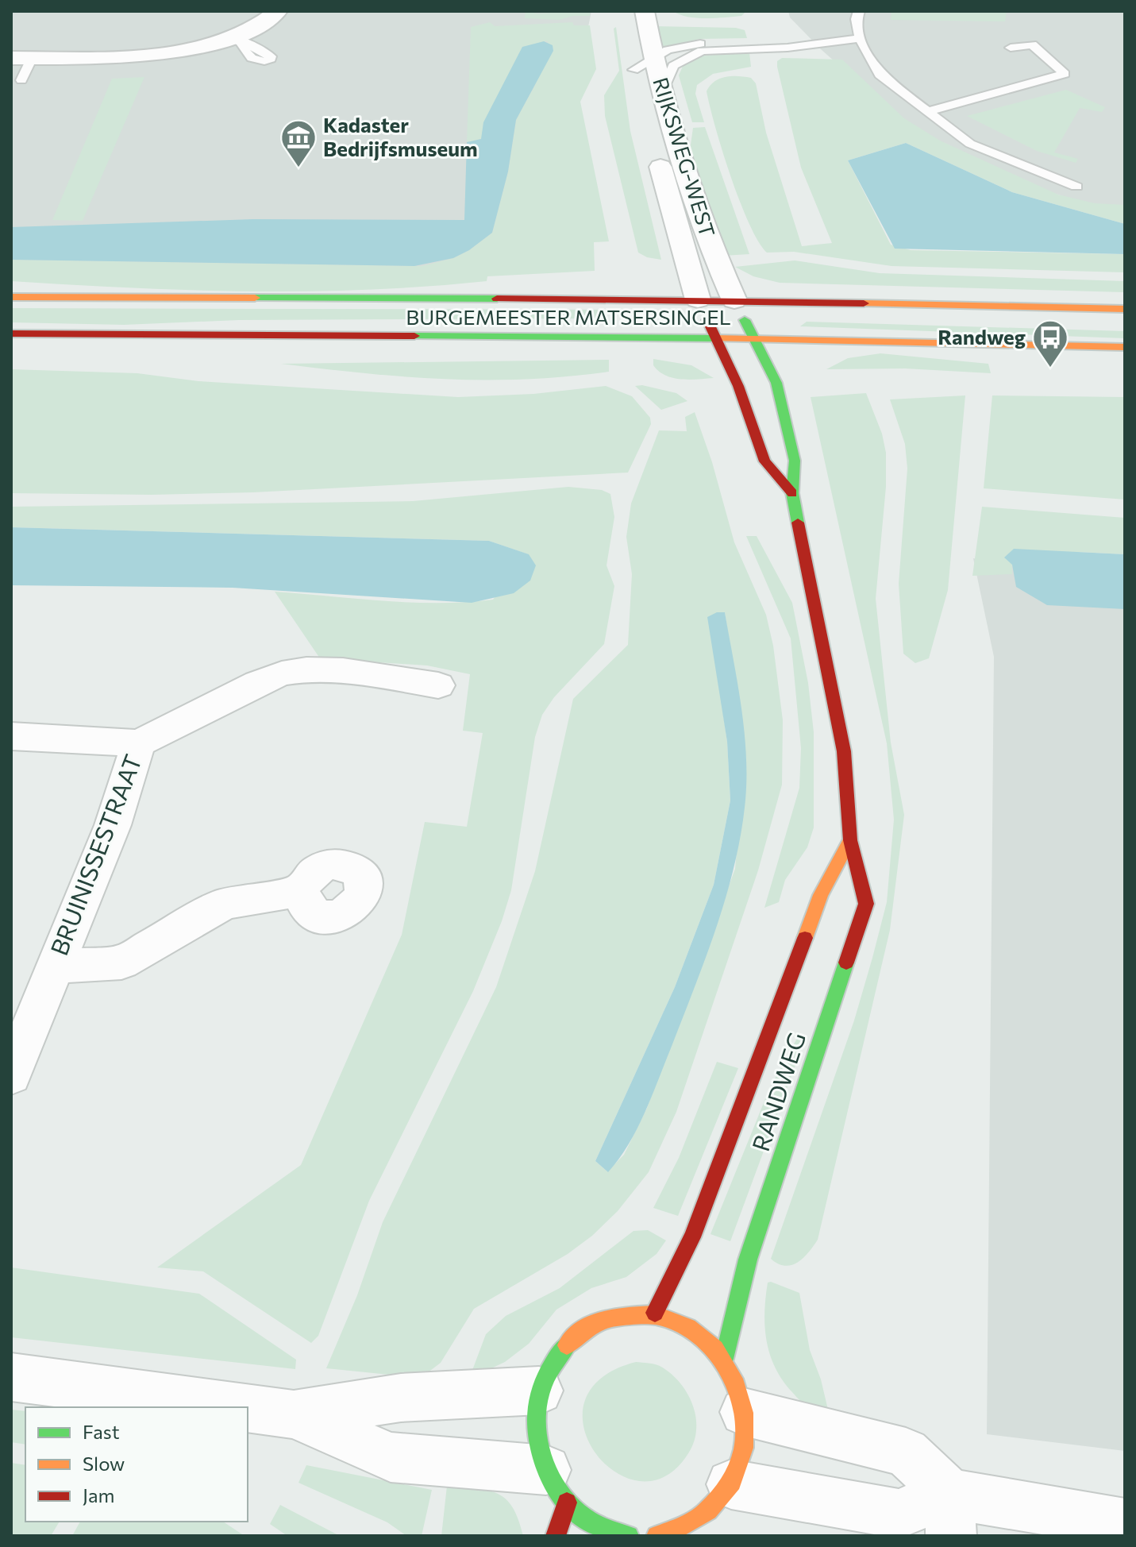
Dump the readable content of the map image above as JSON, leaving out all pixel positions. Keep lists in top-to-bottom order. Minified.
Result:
{"streets":{"main road":["BURGEMEESTER MATSERSINGEL","RANDWEG"],"street":["RIJKSWEG-WEST","BRUINISSESTRAAT"]},"crossings":[["RIJKSWEG-WEST","BURGEMEESTER MATSERSINGEL"],["RIJKSWEG-WEST","RANDWEG"],["BURGEMEESTER MATSERSINGEL","RANDWEG"]],"places":{"museum":["Kadaster Bedrijfsmuseum"],"bus stop":["Randweg"]},"legend":["Fast","Slow","Jam"]}
